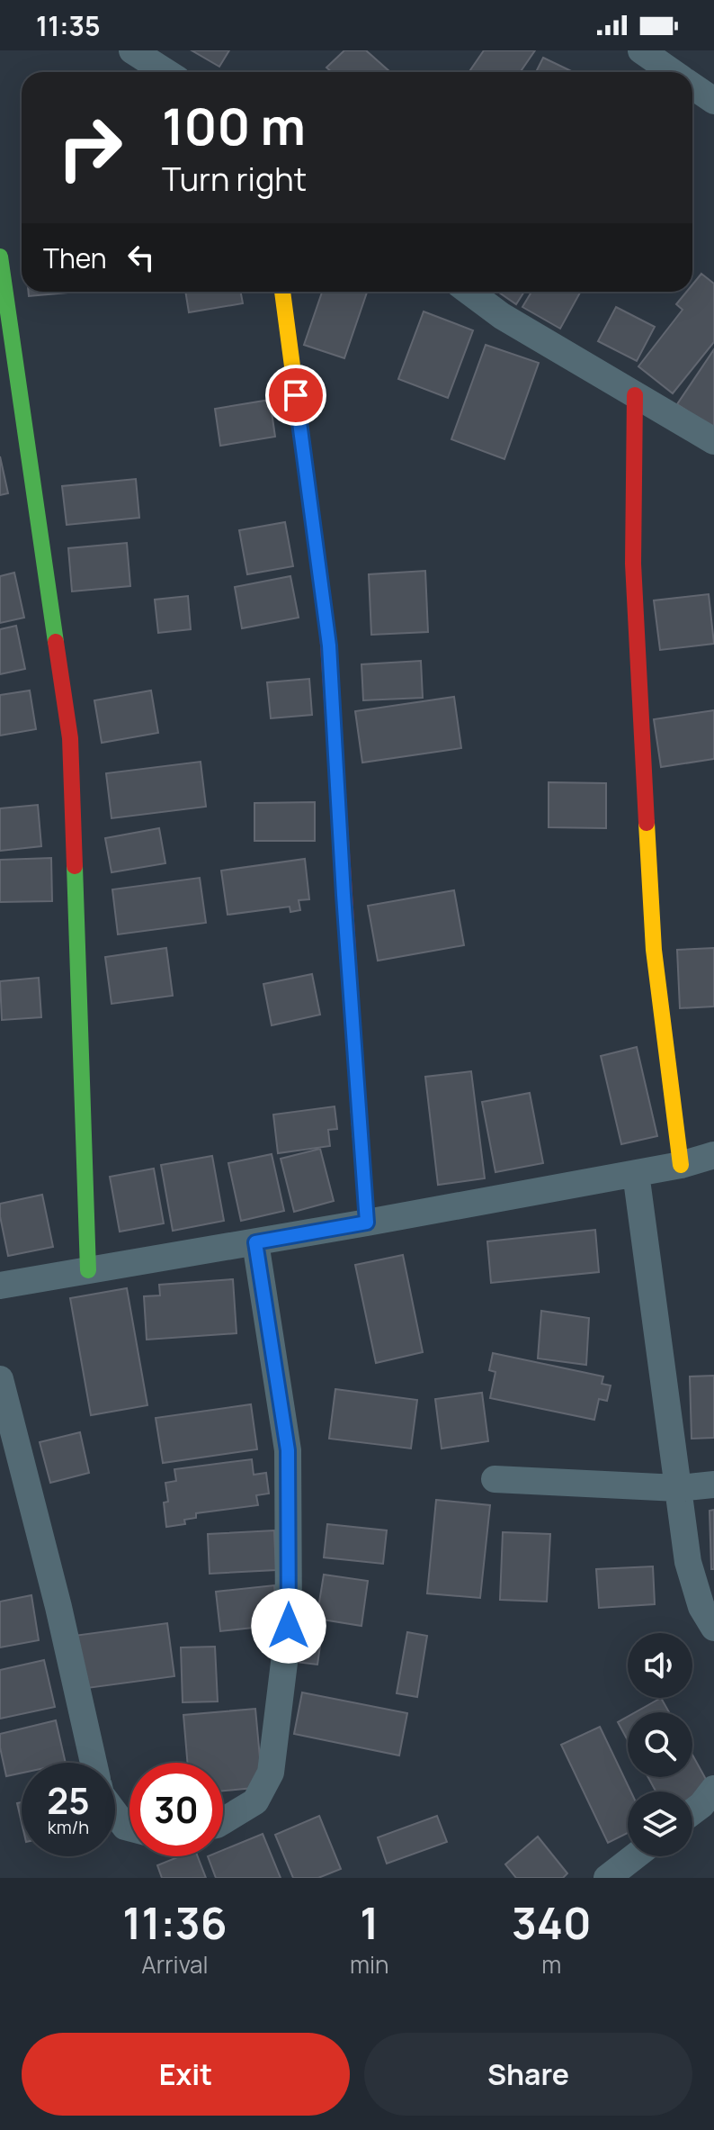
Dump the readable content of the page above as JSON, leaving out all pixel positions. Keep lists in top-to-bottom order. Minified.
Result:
{"page":{"status":"11:35","turn":["100 m","Turn right"],"then":"Then","speed":"25 km/h","limit":"30","eta":["11:36","Arrival","1","min","340","m"],"buttons":["Exit","Share"]}}
